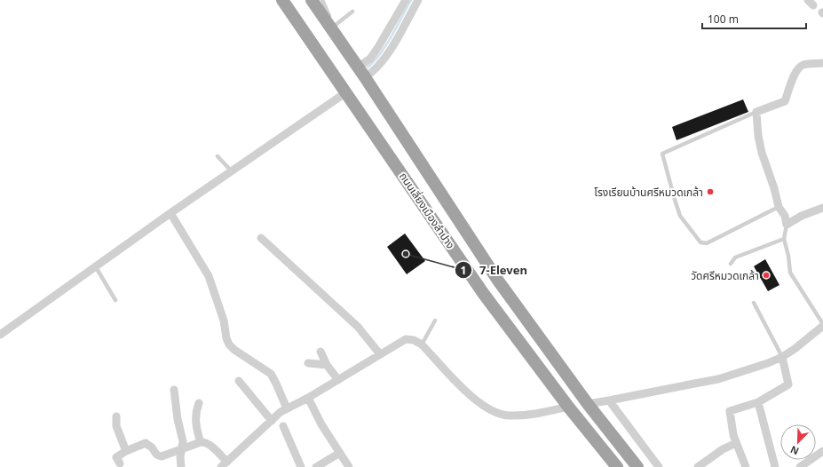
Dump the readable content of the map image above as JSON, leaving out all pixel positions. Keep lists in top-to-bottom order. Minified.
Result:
{"streets":{"highway":["ถนนเลี่ยงเมืองลำปาง"]},"places":["โรงเรียนบ้านศรีหมวดเกล้า","7-Eleven","วัดศรีหมวดเกล้า"],"scale_bar":"100 m","north":"bottom left"}
